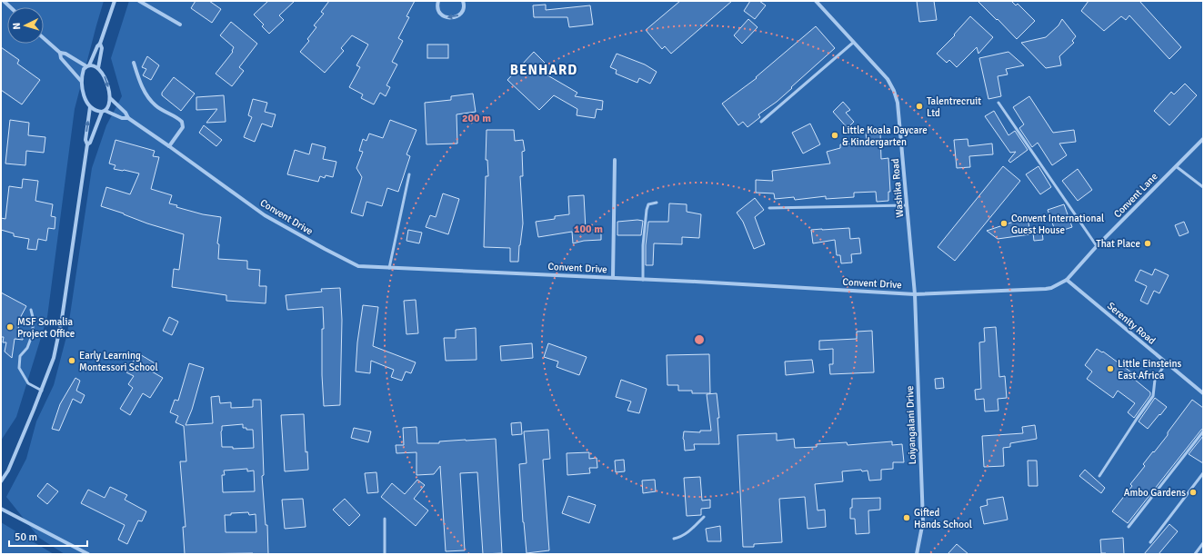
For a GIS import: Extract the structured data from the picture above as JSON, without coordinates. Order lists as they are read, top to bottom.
{
  "streets": {
    "street": [
      "Washika Road",
      "Convent Lane",
      "Convent Drive",
      "Serenity Road",
      "Loiyangalani Drive"
    ]
  },
  "crossings": [
    ["Washika Road", "Convent Drive"],
    ["Washika Road", "Loiyangalani Drive"],
    ["Convent Lane", "Convent Drive"],
    ["Convent Lane", "Serenity Road"],
    ["Convent Drive", "Serenity Road"],
    ["Convent Drive", "Loiyangalani Drive"]
  ],
  "districts": ["BENHARD"],
  "places": [
    "Talentrecruit Ltd",
    "Little Koala Daycare & Kindergarten",
    "Convent International Guest House",
    "That Place",
    "MSF Somalia Project Office",
    "Early Learning Montessori School",
    "Little Einsteins East Africa",
    "Ambo Gardens",
    "Gifted Hands School"
  ],
  "scale_bar": "50 m",
  "north": "left",
  "rings": ["200 m", "100 m"]
}
